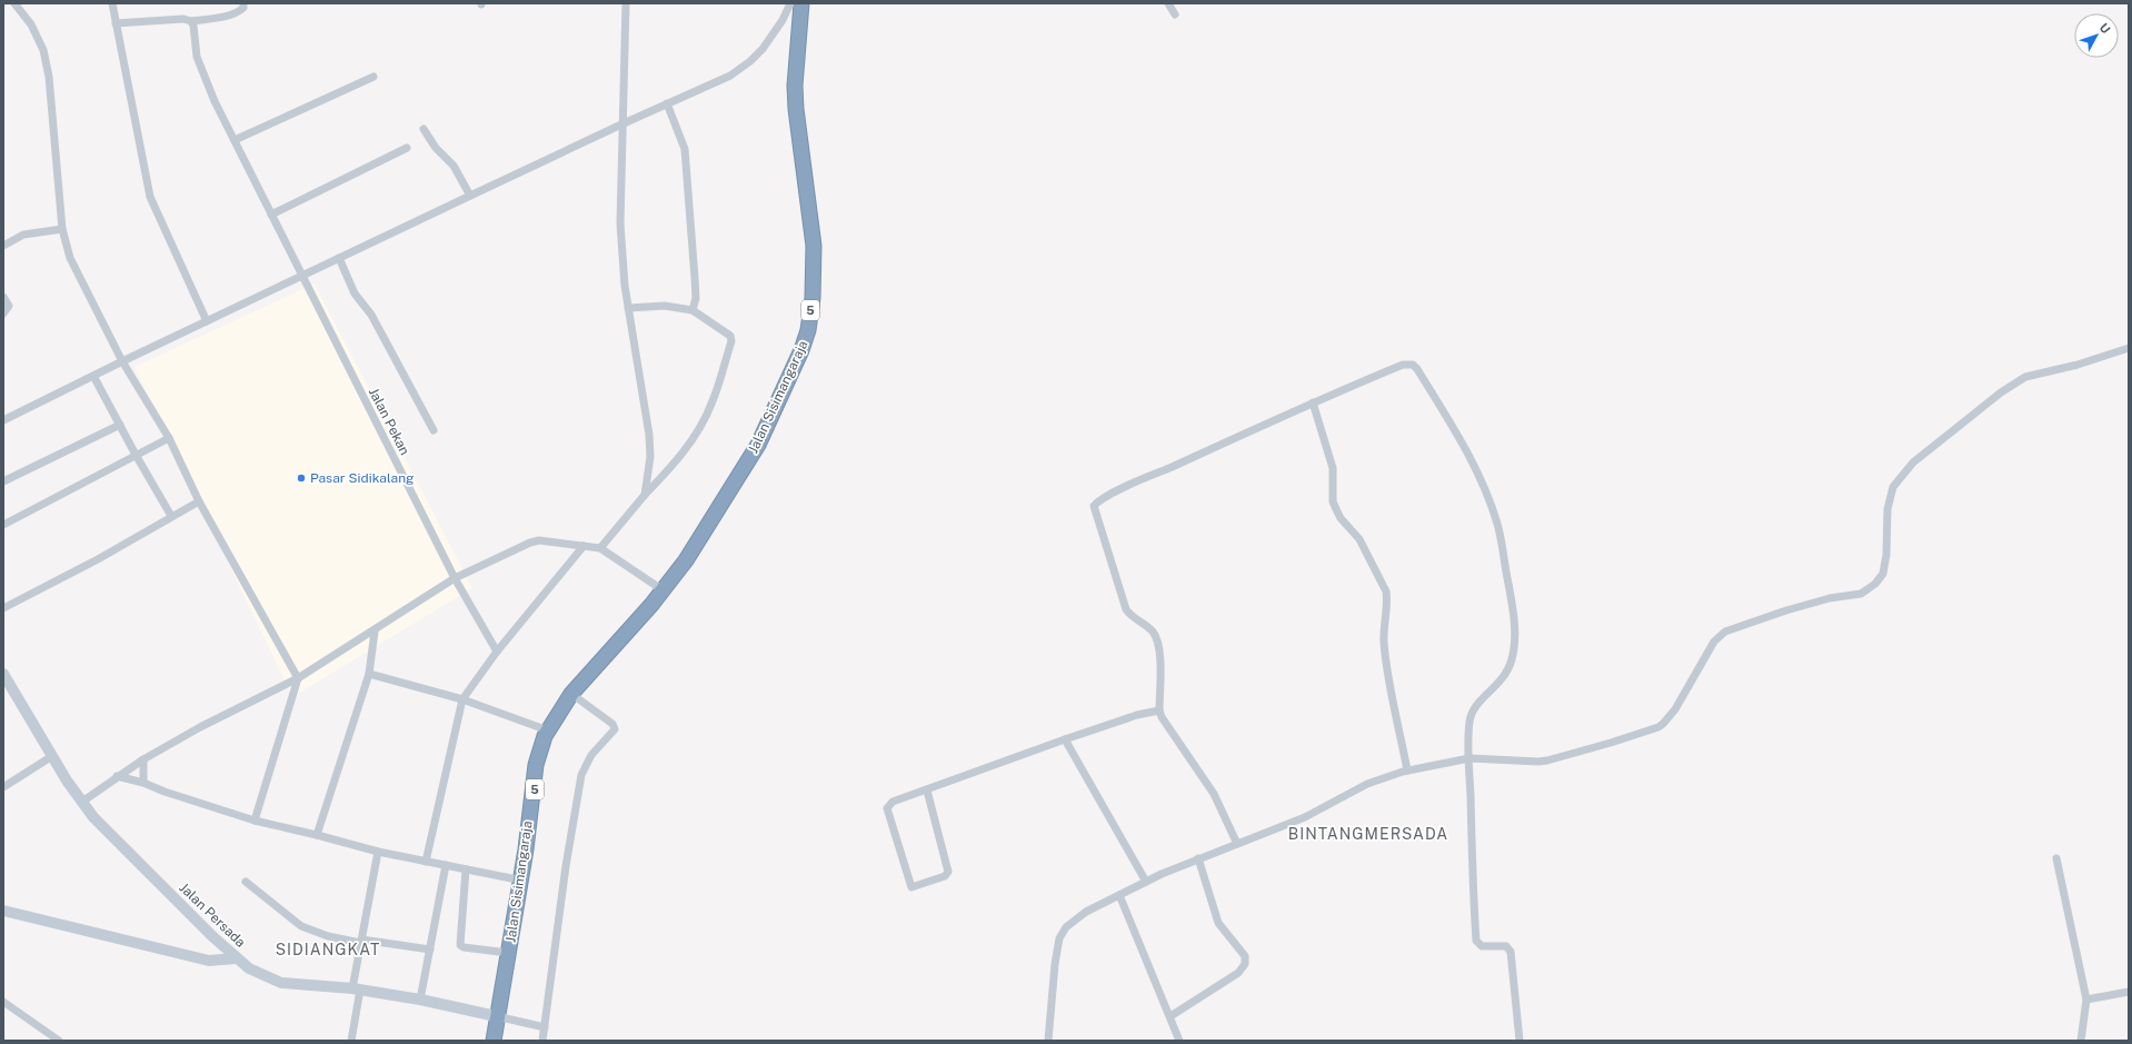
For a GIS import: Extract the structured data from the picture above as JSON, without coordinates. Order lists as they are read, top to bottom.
{
  "streets": {
    "highway": ["5", "Jalan Sisimangaraja"],
    "street": ["Jalan Pekan", "Jalan Persada"]
  },
  "crossings": [
    ["Jalan Sisimangaraja", "Jalan Persada"]
  ],
  "districts": ["BINTANGMERSADA", "SIDIANGKAT"],
  "places": ["Pasar Sidikalang"],
  "north": "top right"
}
